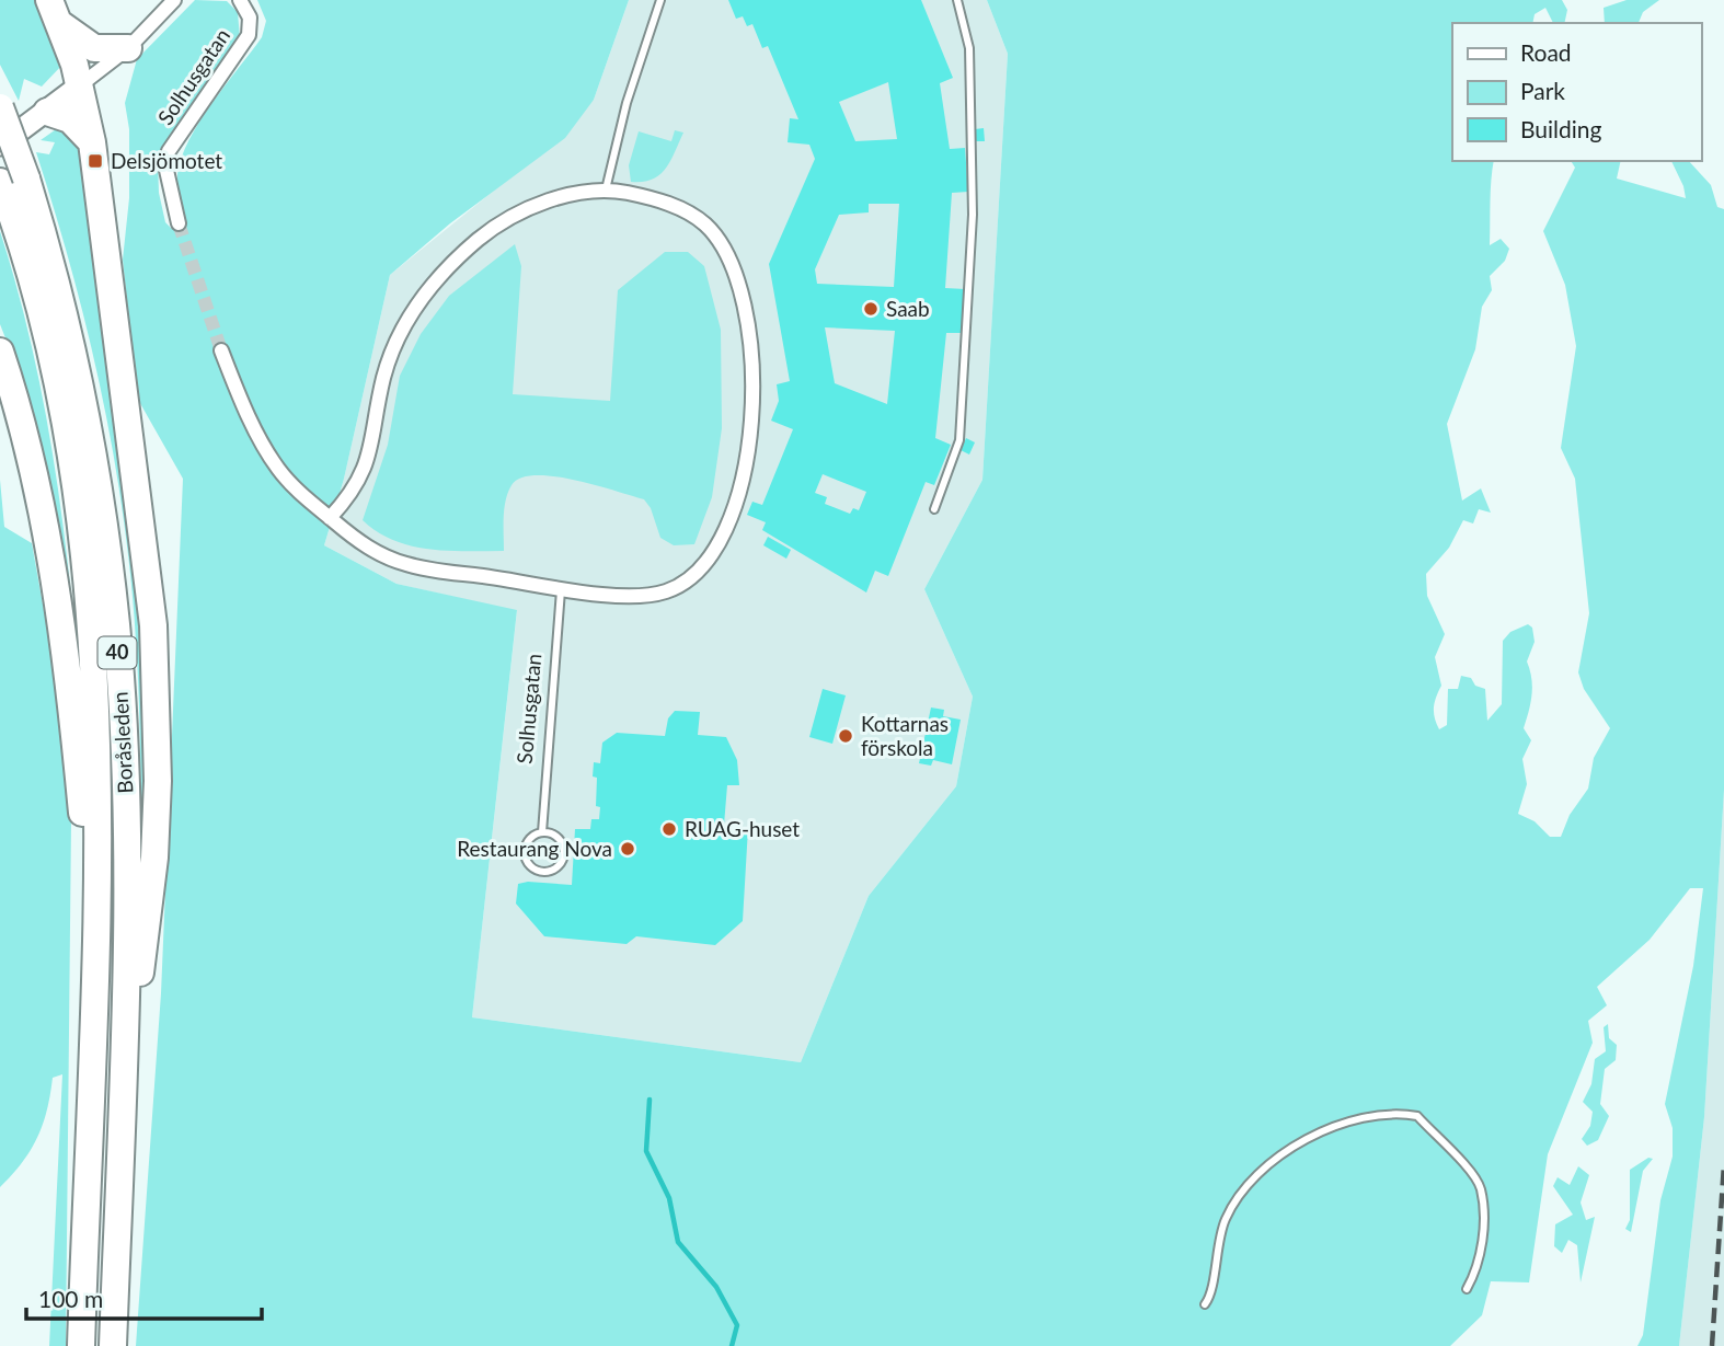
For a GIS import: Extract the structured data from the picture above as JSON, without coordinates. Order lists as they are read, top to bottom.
{
  "streets": {
    "highway": ["40", "Boråsleden"],
    "street": ["Solhusgatan"]
  },
  "places": {
    "transit": ["Delsjömotet"],
    "other": [
      "Saab",
      "Kottarnas förskola",
      "RUAG-huset",
      "Restaurang Nova"
    ]
  },
  "legend": ["Road", "Park", "Building"],
  "scale_bar": "100 m"
}
